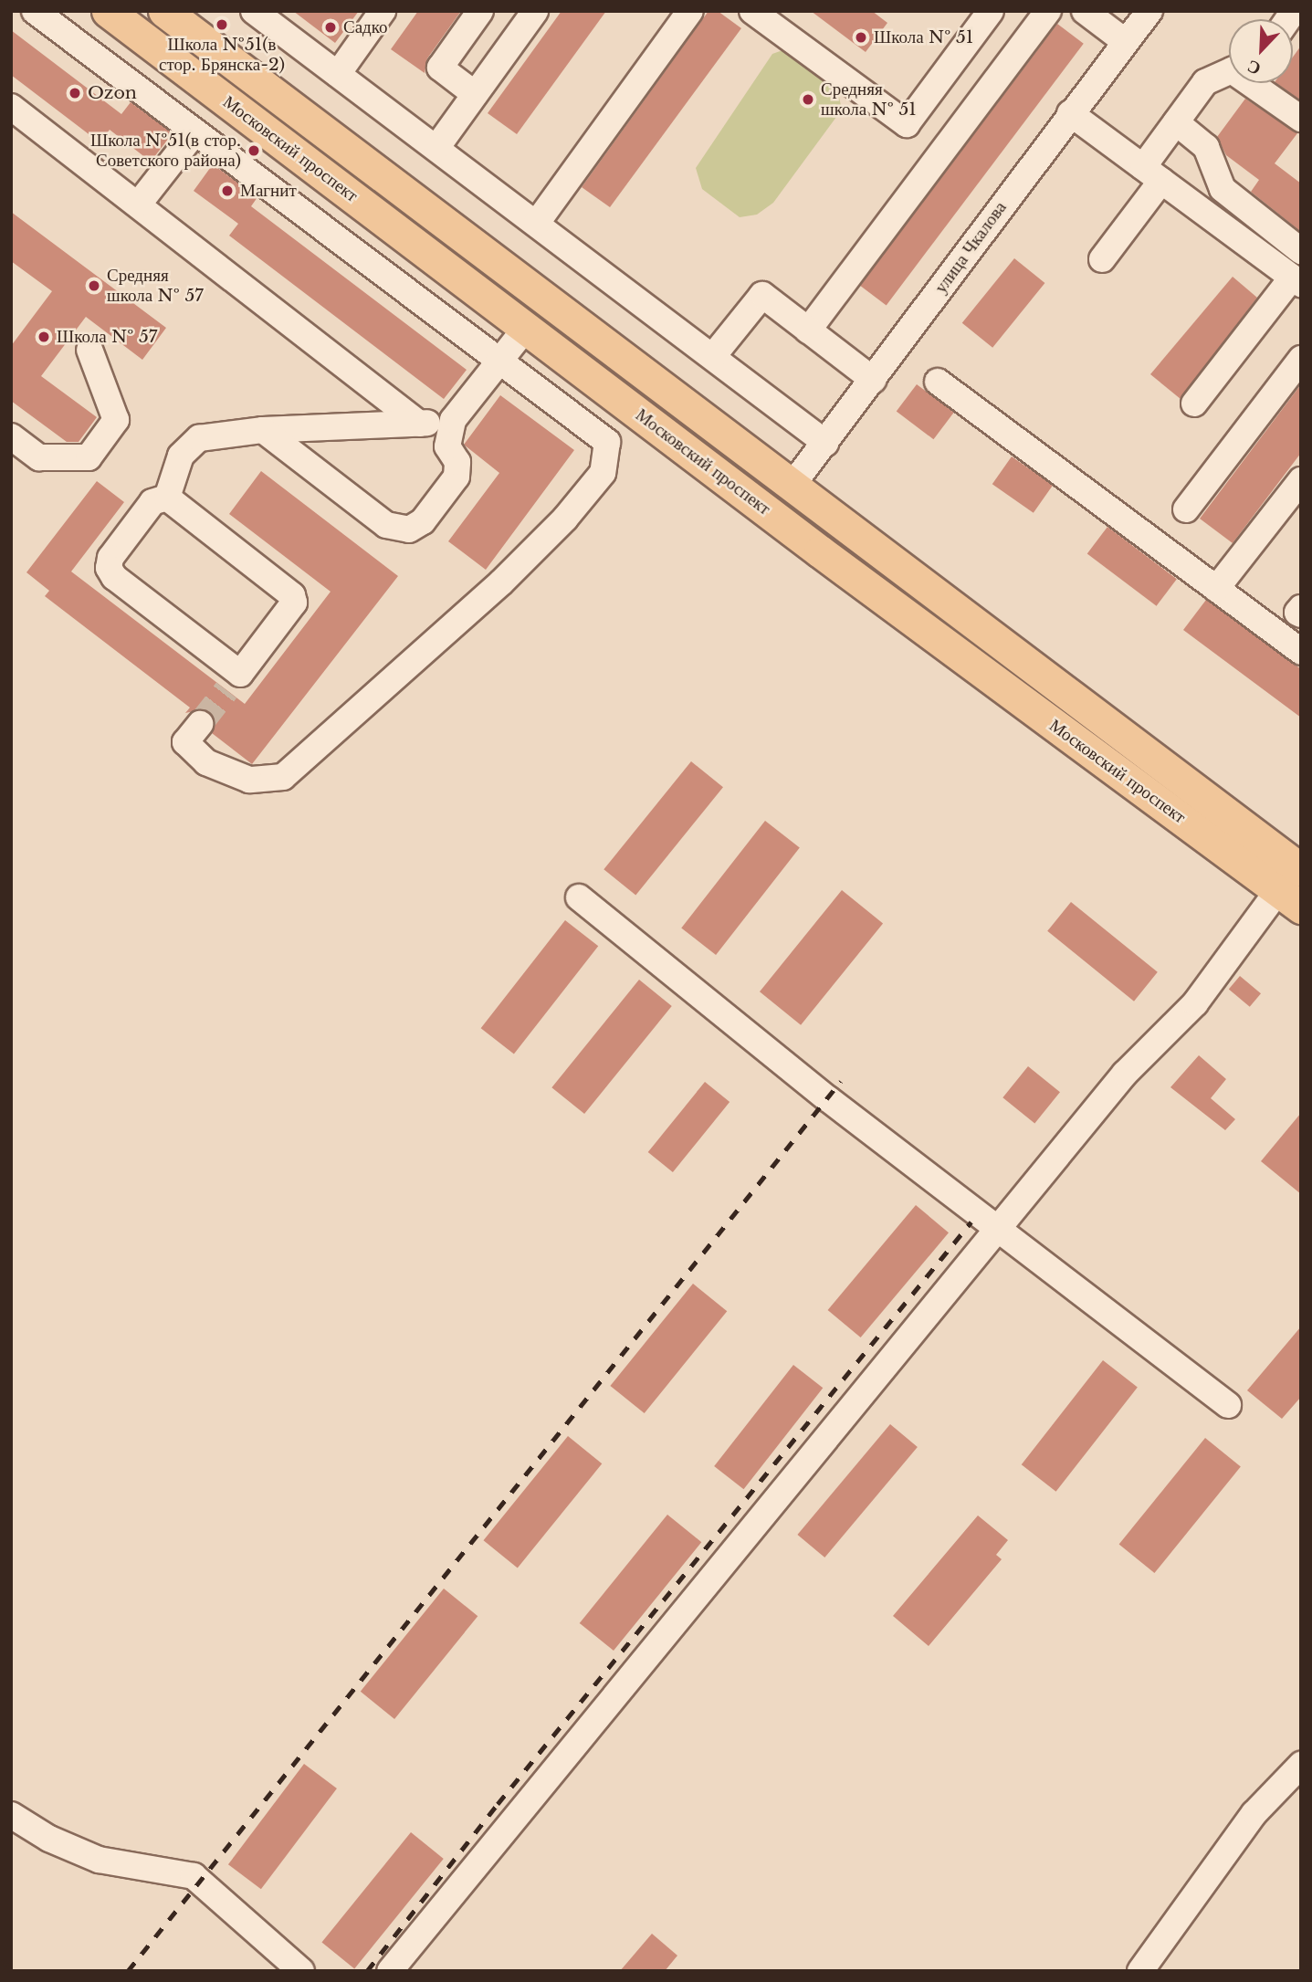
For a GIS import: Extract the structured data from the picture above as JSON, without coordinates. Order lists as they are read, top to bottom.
{
  "streets": {
    "main road": ["Московский проспект"],
    "street": ["улица Чкалова"]
  },
  "crossings": [
    ["Московский проспект", "улица Чкалова"]
  ],
  "places": [
    "Школа №51(в стор. Брянска-2)",
    "Садко",
    "Школа № 51",
    "Ozon",
    "Средняя школа № 51",
    "Школа №51(в стор. Советского района)",
    "Магнит",
    "Средняя школа № 57",
    "Школа № 57"
  ],
  "north": "bottom left"
}
